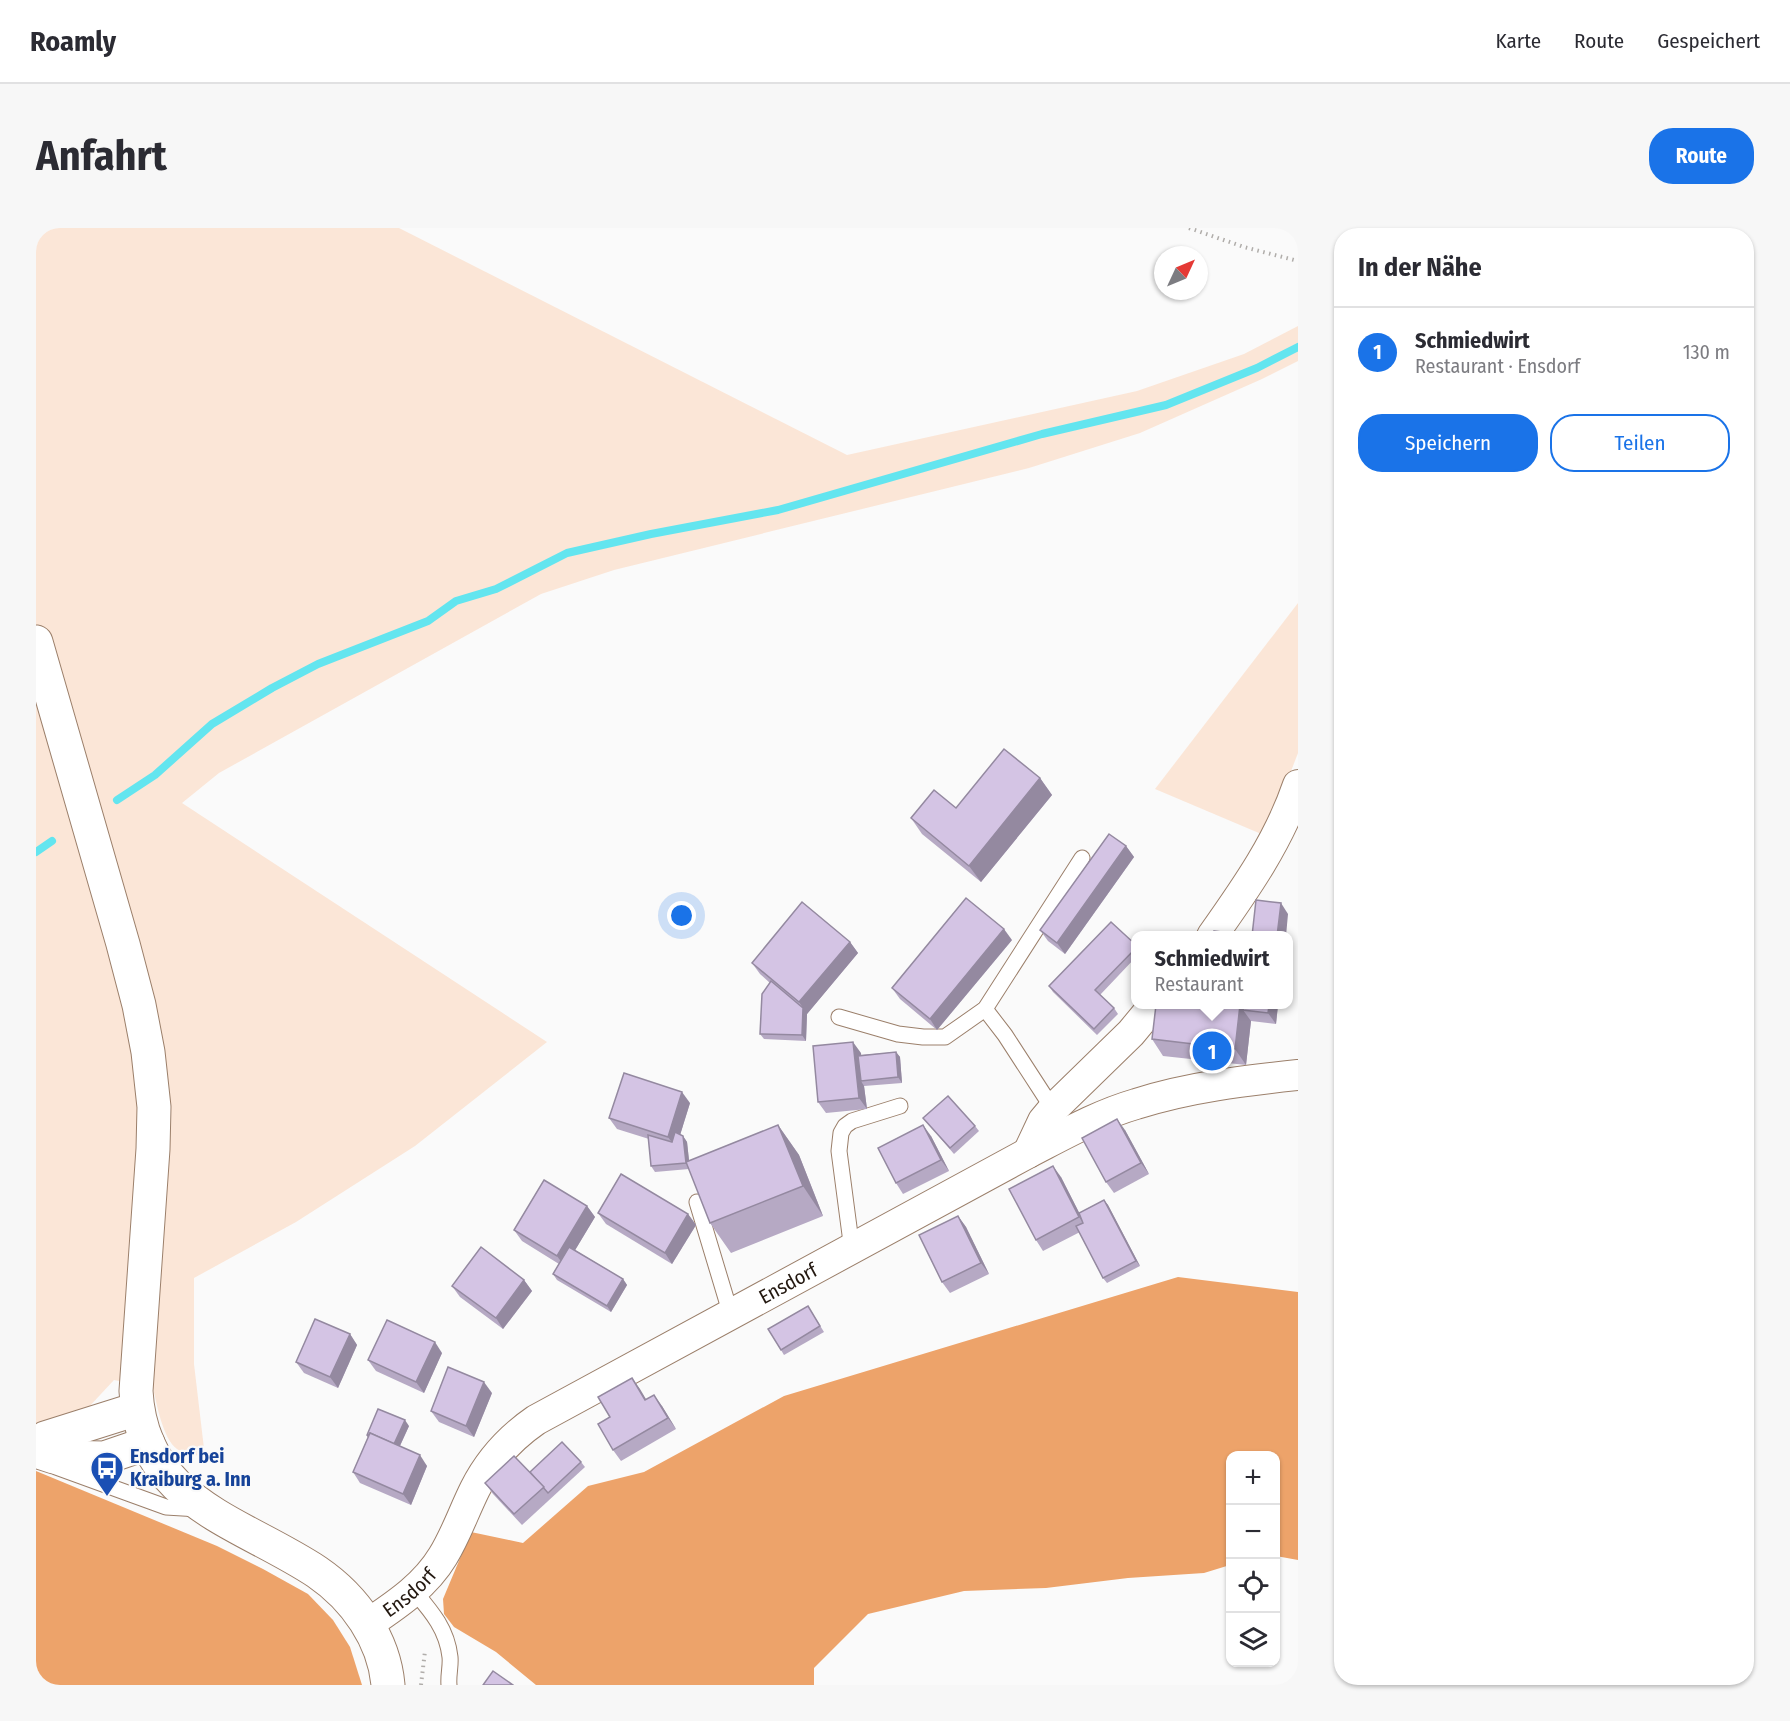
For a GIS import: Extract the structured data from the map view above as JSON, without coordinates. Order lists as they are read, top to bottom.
{
  "streets": {
    "street": ["Ensdorf"]
  },
  "places": {
    "bus stop": ["Ensdorf bei Kraiburg a. Inn"]
  },
  "north": "top right",
  "page": {
    "header": "Roamly",
    "nav": ["Karte", "Route", "Gespeichert"],
    "buttons": [
      "Route",
      ["Speichern", "Teilen"]
    ],
    "title": "Anfahrt",
    "heading": "In der Nähe",
    "list": [
      {
        "mark": "1",
        "name": "Schmiedwirt",
        "note": "Restaurant · Ensdorf",
        "value": "130 m"
      }
    ],
    "popup": ["Schmiedwirt", "Restaurant"],
    "pins": "1",
    "map_buttons": ["+", "−"]
  }
}
